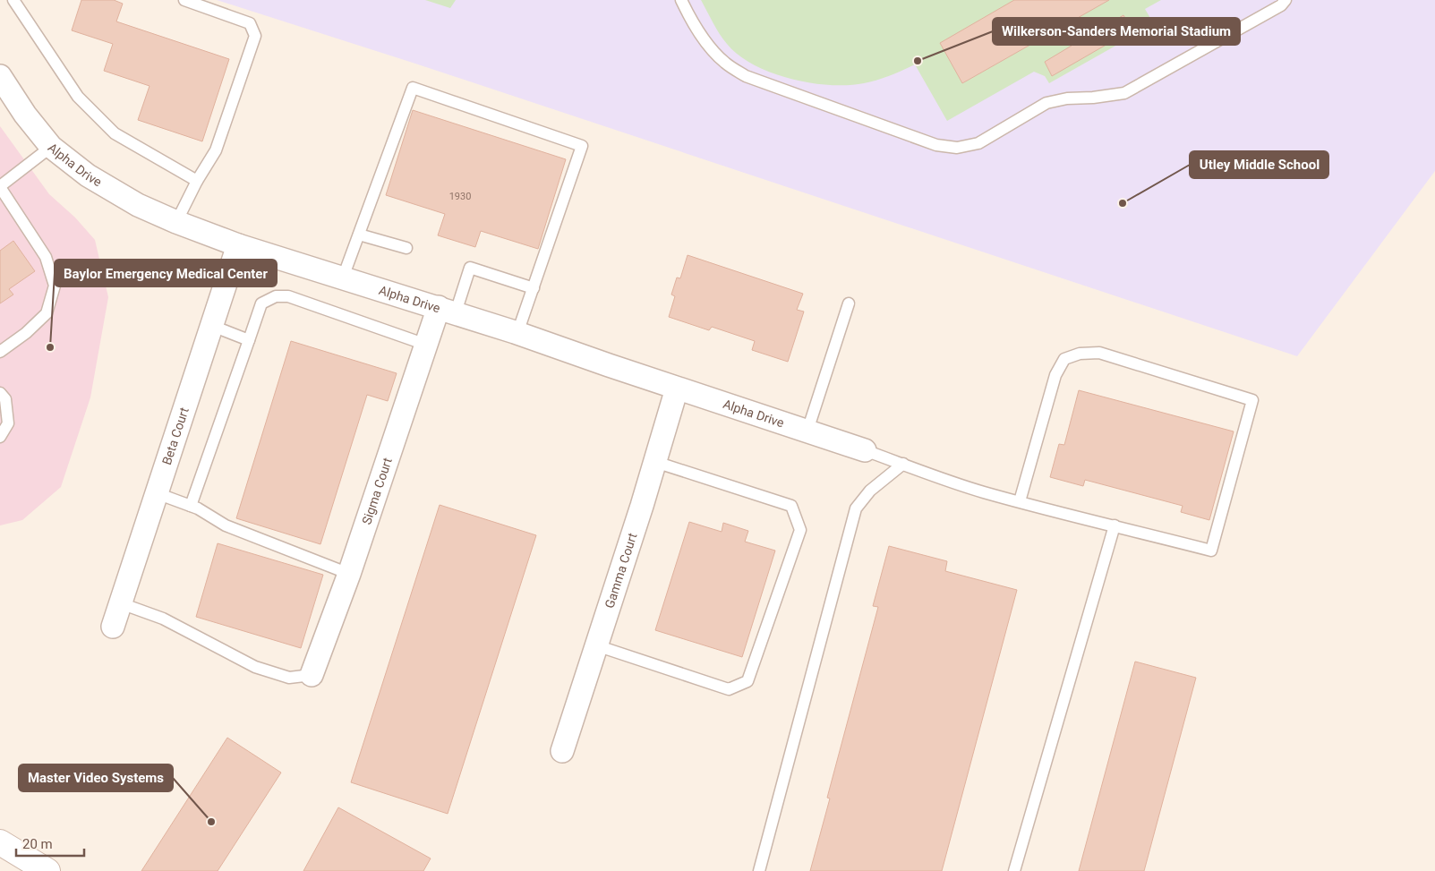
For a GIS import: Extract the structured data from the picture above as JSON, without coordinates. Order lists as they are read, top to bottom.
{
  "streets": {
    "street": [
      "Alpha Drive",
      "Beta Court",
      "Sigma Court",
      "Gamma Court"
    ]
  },
  "crossings": [
    ["Alpha Drive", "Beta Court"],
    ["Alpha Drive", "Sigma Court"],
    ["Alpha Drive", "Gamma Court"]
  ],
  "places": [
    "Wilkerson-Sanders Memorial Stadium",
    "Utley Middle School",
    "Baylor Emergency Medical Center",
    "Master Video Systems"
  ],
  "house_numbers": ["1930"],
  "scale_bar": "20 m"
}
